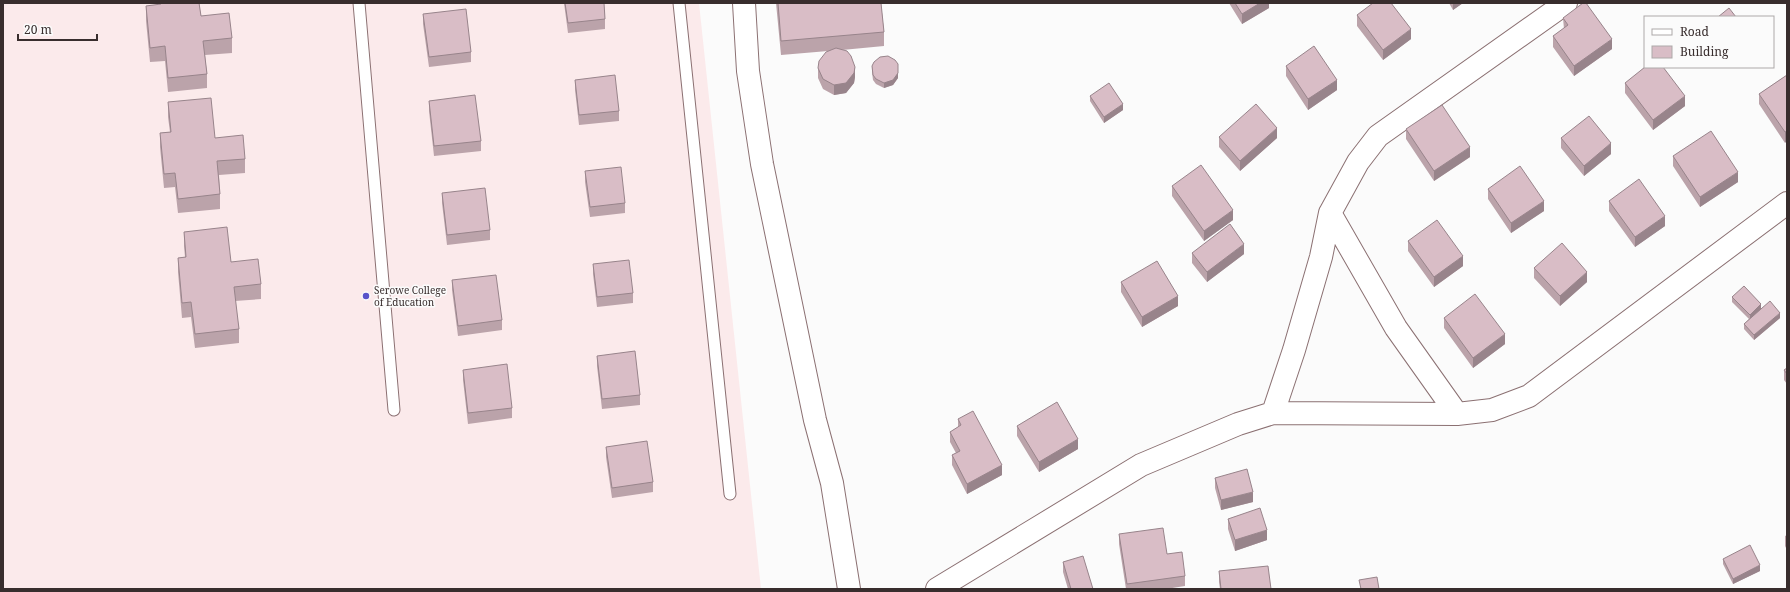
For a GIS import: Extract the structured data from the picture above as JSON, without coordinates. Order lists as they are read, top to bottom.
{
  "places": ["Serowe College of Education"],
  "legend": ["Road", "Building"],
  "scale_bar": "20 m"
}
